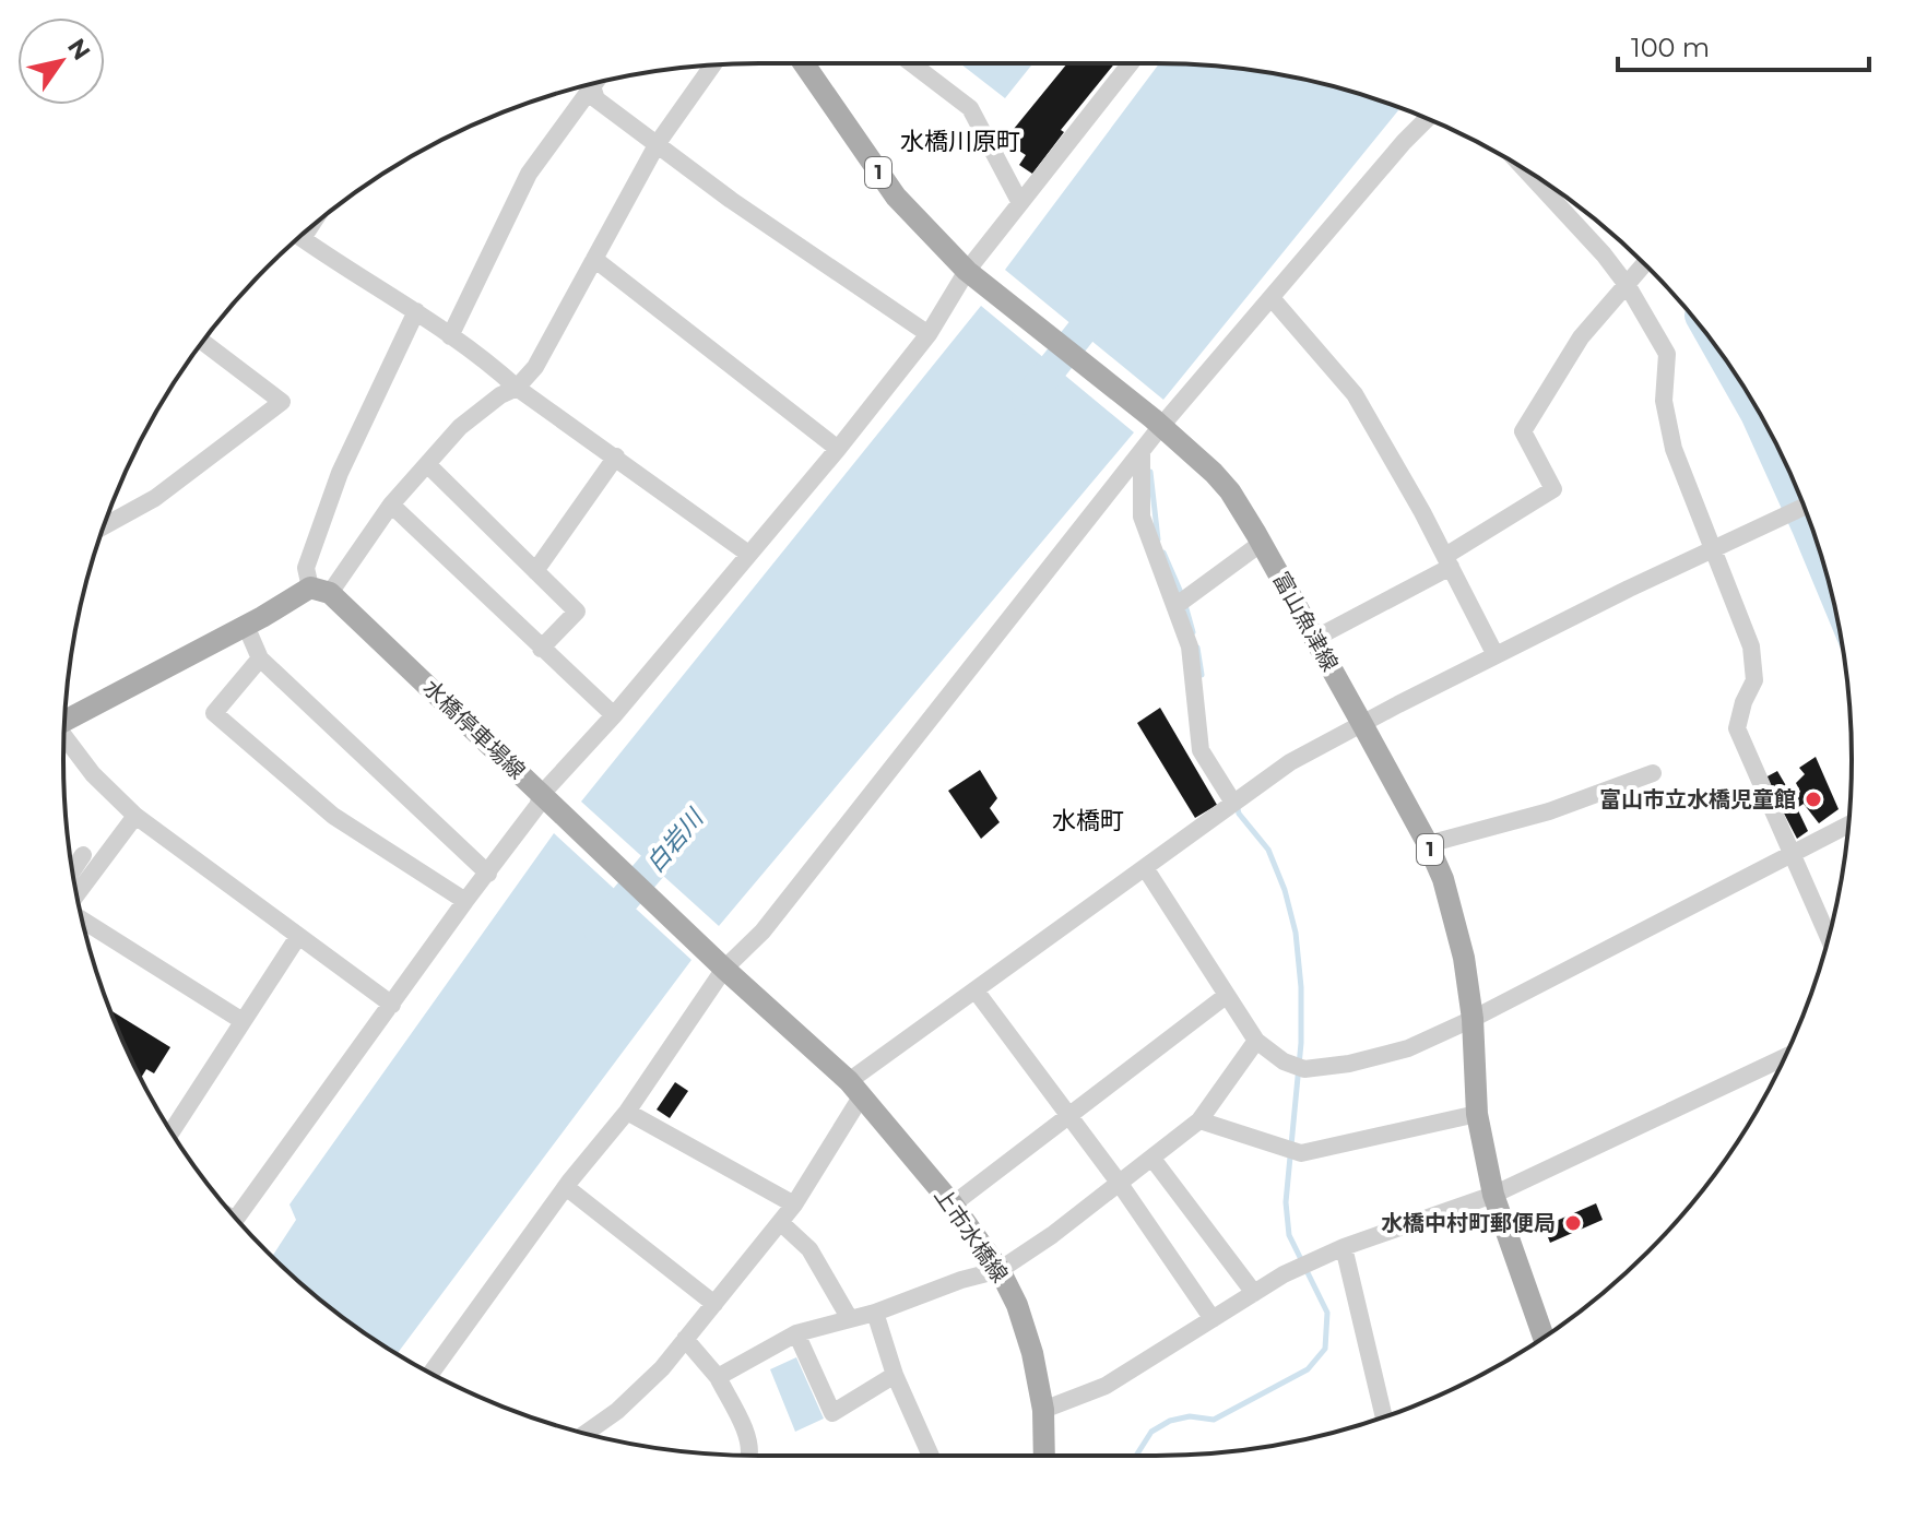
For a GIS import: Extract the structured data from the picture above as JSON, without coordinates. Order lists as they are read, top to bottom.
{
  "streets": {
    "main road": [
      "1",
      "富山魚津線",
      "水橋停車場線",
      "上市水橋線"
    ]
  },
  "crossings": [
    ["水橋停車場線", "上市水橋線"]
  ],
  "districts": ["水橋川原町", "水橋町"],
  "water": ["白岩川"],
  "places": ["富山市立水橋児童館", "水橋中村町郵便局"],
  "scale_bar": "100 m",
  "north": "top right"
}
